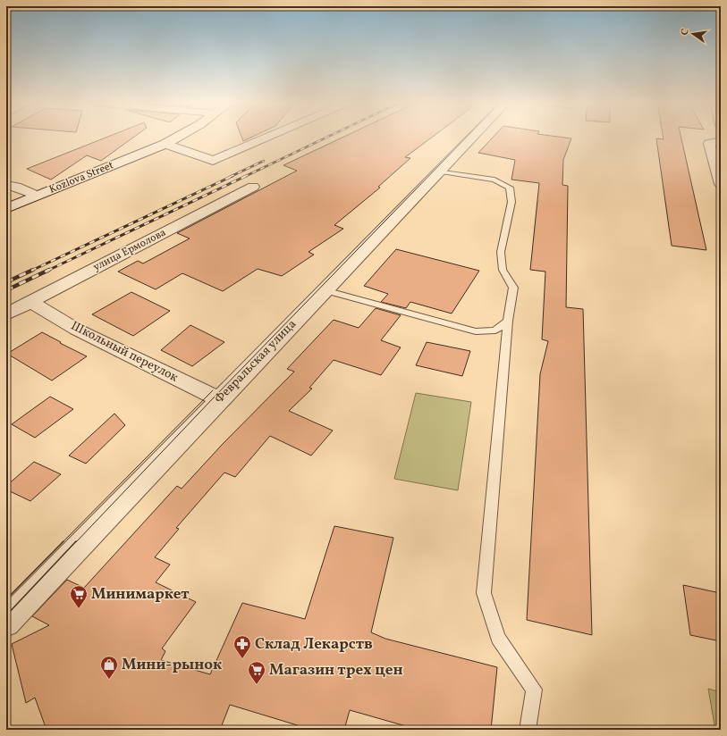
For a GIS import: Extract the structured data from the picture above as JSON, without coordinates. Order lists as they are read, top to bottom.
{
  "streets": {
    "street": [
      "Kozlova Street",
      "улица Ермолова",
      "Школьный переулок",
      "Февральская улица"
    ]
  },
  "crossings": [
    ["улица Ермолова", "Школьный переулок"],
    ["Школьный переулок", "Февральская улица"]
  ],
  "places": {
    "supermarket": ["Минимаркет", "Магазин трех цен"],
    "pharmacy": ["Склад Лекарств"],
    "shop": ["Мини-рынок"]
  },
  "north": "left"
}
